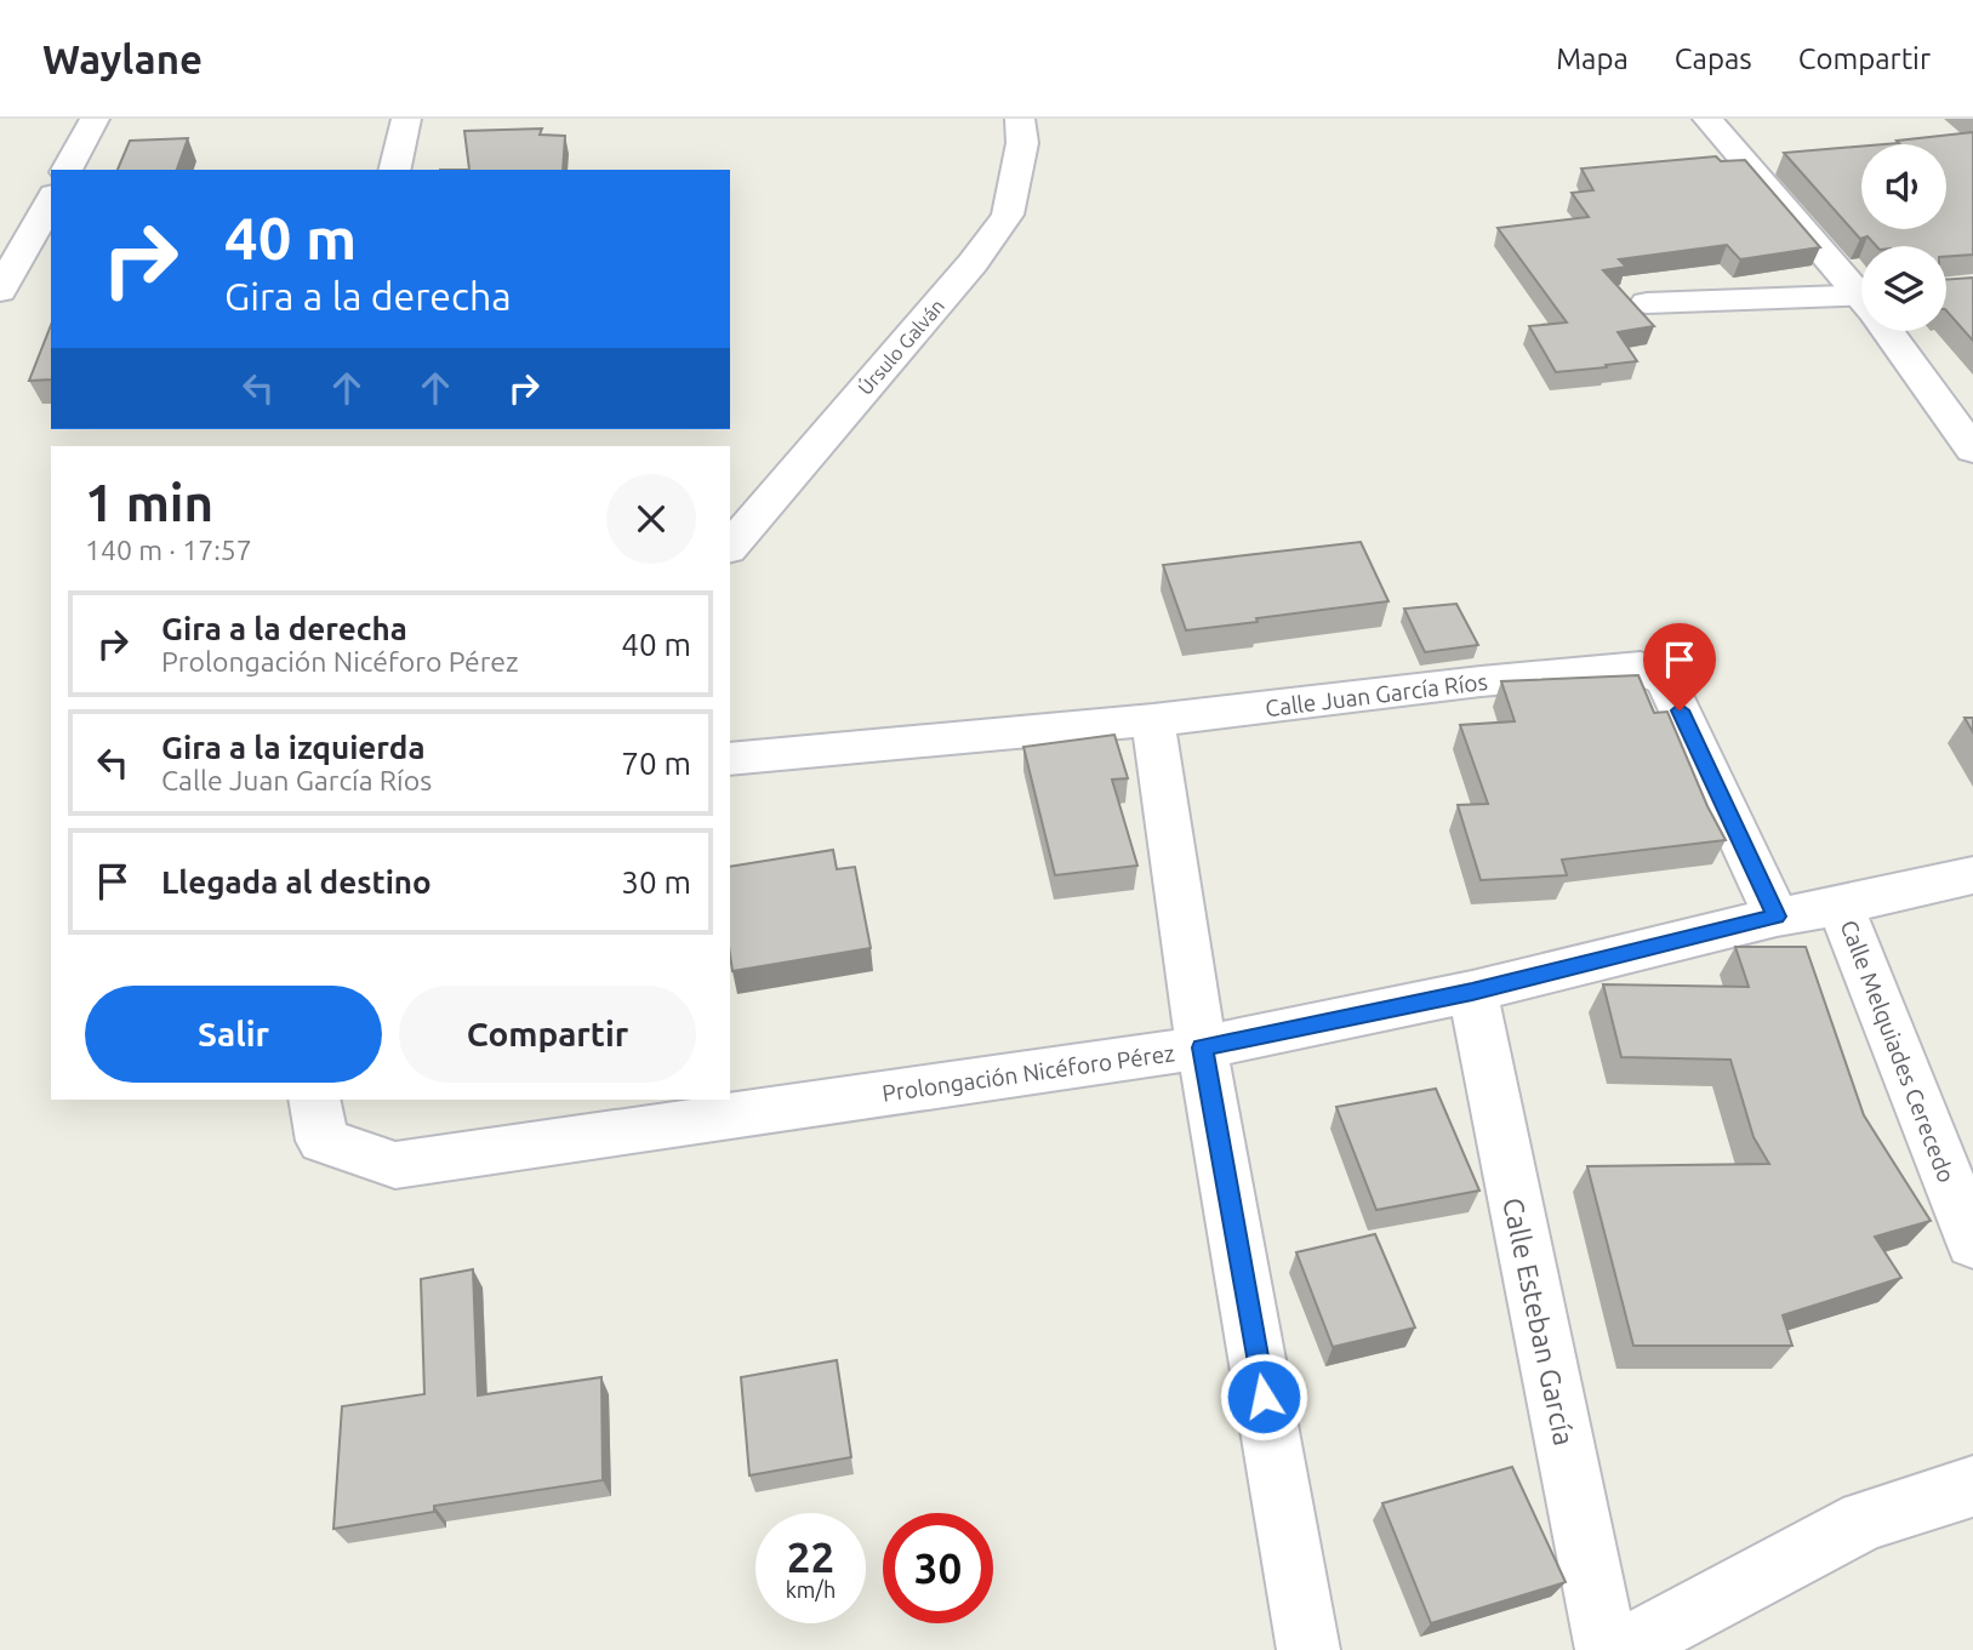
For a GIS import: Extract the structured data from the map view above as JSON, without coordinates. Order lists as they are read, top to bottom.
{
  "streets": {
    "street": [
      "Úrsulo Galván",
      "Calle Juan García Ríos",
      "Calle Melquiades Cerecedo",
      "Prolongación Nicéforo Pérez",
      "Calle Esteban García"
    ]
  },
  "crossings": [
    ["Calle Juan García Ríos", "Prolongación Nicéforo Pérez"],
    ["Calle Melquiades Cerecedo", "Prolongación Nicéforo Pérez"],
    ["Prolongación Nicéforo Pérez", "Calle Esteban García"]
  ],
  "page": {
    "header": "Waylane",
    "nav": ["Mapa", "Capas", "Compartir"],
    "turn": ["40 m", "Gira a la derecha"],
    "heading": ["1 min", "140 m · 17:57"],
    "list": [
      {
        "name": "Gira a la derecha",
        "note": "Prolongación Nicéforo Pérez",
        "value": "40 m"
      },
      {
        "name": "Gira a la izquierda",
        "note": "Calle Juan García Ríos",
        "value": "70 m"
      },
      {
        "name": "Llegada al destino",
        "value": "30 m"
      }
    ],
    "buttons": ["Salir", "Compartir"],
    "speed": "22 km/h",
    "limit": "30"
  }
}
